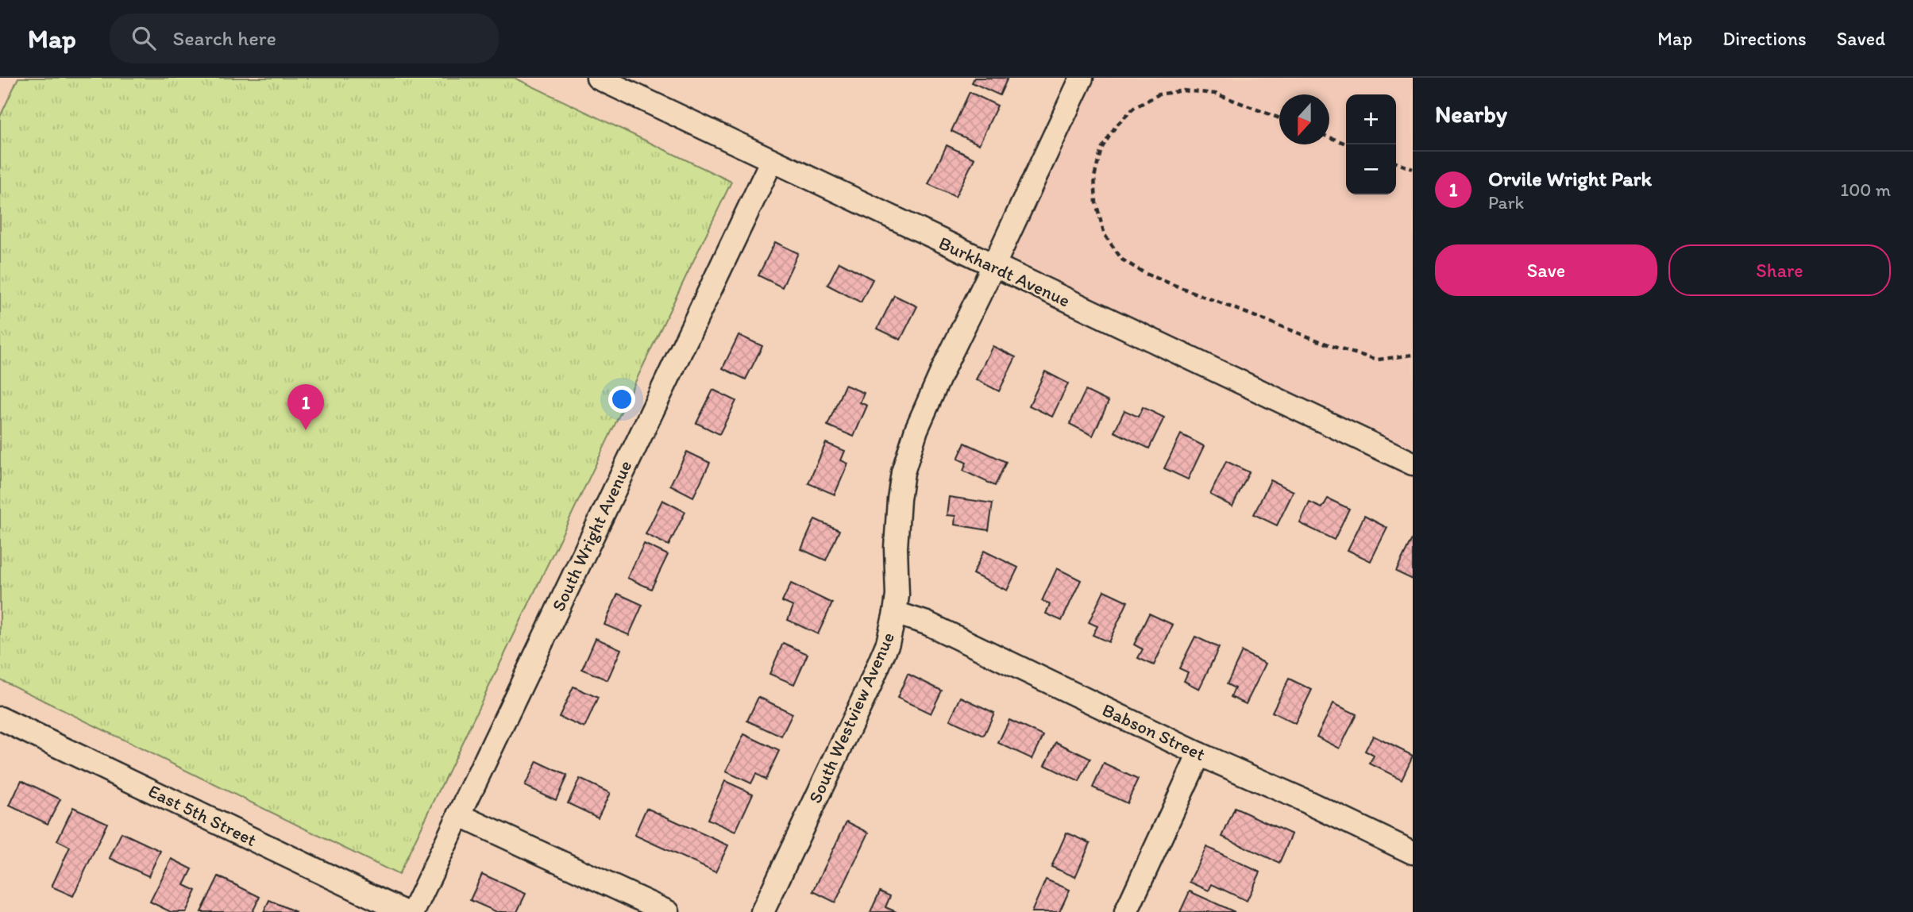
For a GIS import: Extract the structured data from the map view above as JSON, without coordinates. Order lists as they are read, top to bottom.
{
  "streets": {
    "street": [
      "Burkhardt Avenue",
      "South Wright Avenue",
      "South Westview Avenue",
      "Babson Street",
      "East 5th Street"
    ]
  },
  "crossings": [
    ["Burkhardt Avenue", "South Wright Avenue"],
    ["Burkhardt Avenue", "South Westview Avenue"],
    ["South Westview Avenue", "Babson Street"]
  ],
  "north": "bottom",
  "page": {
    "header": "Map",
    "search": "Search here",
    "nav": ["Map", "Directions", "Saved"],
    "heading": "Nearby",
    "map_buttons": ["+", "−"],
    "list": [
      {
        "mark": "1",
        "name": "Orvile Wright Park",
        "note": "Park",
        "value": "100 m"
      }
    ],
    "buttons": ["Save", "Share"],
    "pins": "1"
  }
}
